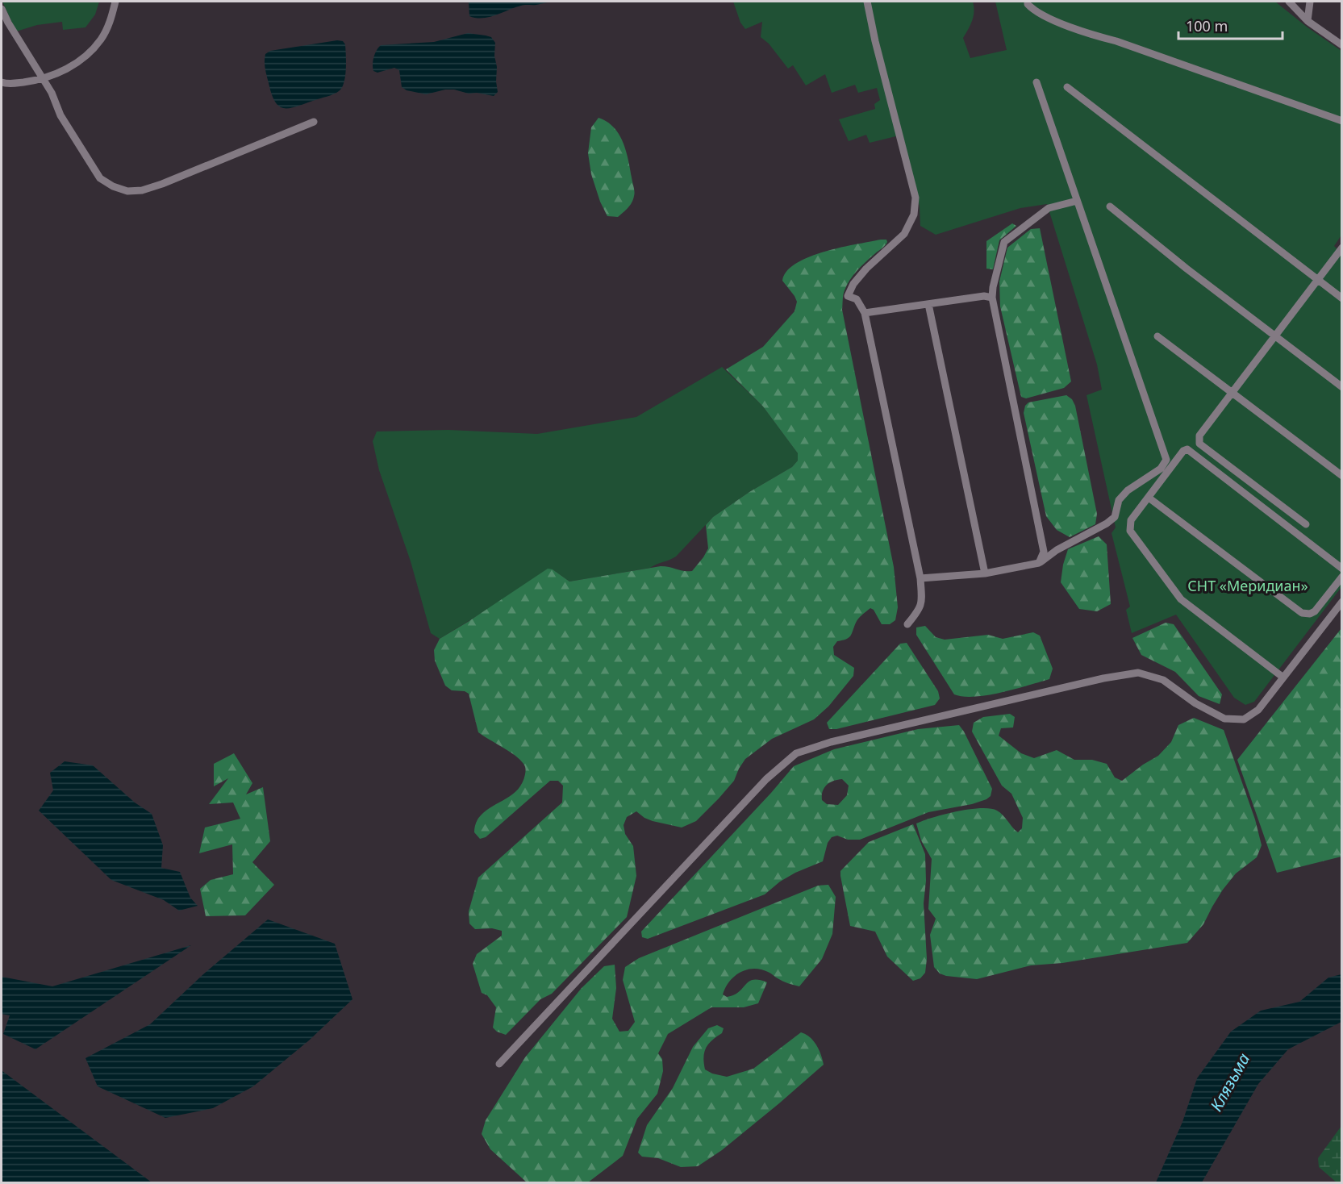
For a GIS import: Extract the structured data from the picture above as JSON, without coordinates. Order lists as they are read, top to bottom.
{
  "water": ["Клязьма"],
  "parks": ["СНТ «Меридиан»"],
  "scale_bar": "100 m"
}
